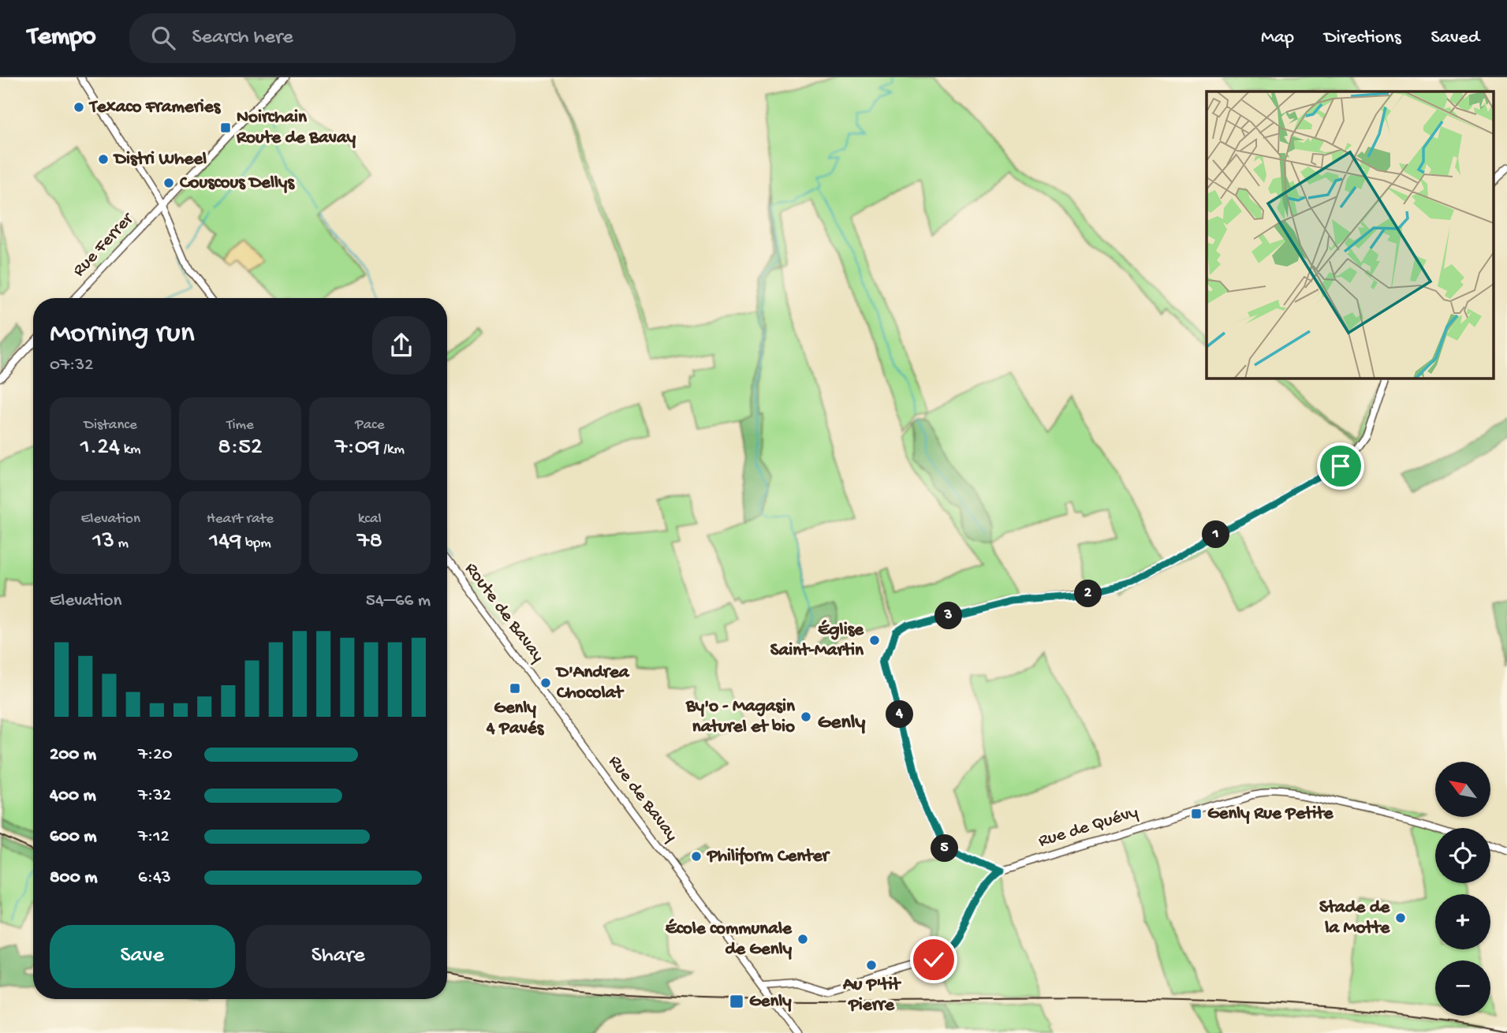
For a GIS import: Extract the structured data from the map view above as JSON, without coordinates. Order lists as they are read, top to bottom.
{
  "streets": {
    "main road": [
      "Rue Ferrer",
      "Route de Bavay",
      "Rue de Bavay",
      "Rue de Quévy"
    ]
  },
  "crossings": [
    ["Route de Bavay", "Rue de Bavay"]
  ],
  "districts": ["Genly"],
  "places": {
    "other": [
      "Texaco Frameries",
      "Distri Wheel",
      "Couscous Dellys",
      "Église Saint-Martin",
      "D'Andrea Chocolat",
      "By'o - Magasin naturel et bio",
      "Philiform Center",
      "Stade de la Motte",
      "École communale de Genly",
      "Au P'tit Pierre"
    ],
    "transit": [
      "Noirchain Route de Bavay",
      "Genly 4 Pavés",
      "Genly Rue Petite",
      "Genly"
    ]
  },
  "north": "top left",
  "page": {
    "header": "Tempo",
    "search": "Search here",
    "nav": ["Map", "Directions", "Saved"],
    "heading": ["Morning run", "07:32"],
    "stats": [
      ["Distance", "1.24 km"],
      ["Time", "8:52"],
      ["Pace", "7:09 /km"],
      ["Elevation", "13 m"],
      ["Heart rate", "149 bpm"],
      ["kcal", "78"]
    ],
    "pins": [
      "1",
      "2",
      "3",
      "4",
      "5"
    ],
    "chart": ["Elevation", "54–66 m"],
    "list": [
      {
        "name": "200 m",
        "note": "7:20"
      },
      {
        "name": "400 m",
        "note": "7:32"
      },
      {
        "name": "600 m",
        "note": "7:12"
      },
      {
        "name": "800 m",
        "note": "6:43"
      }
    ],
    "map_buttons": ["+", "−"],
    "buttons": ["Save", "Share"]
  }
}
